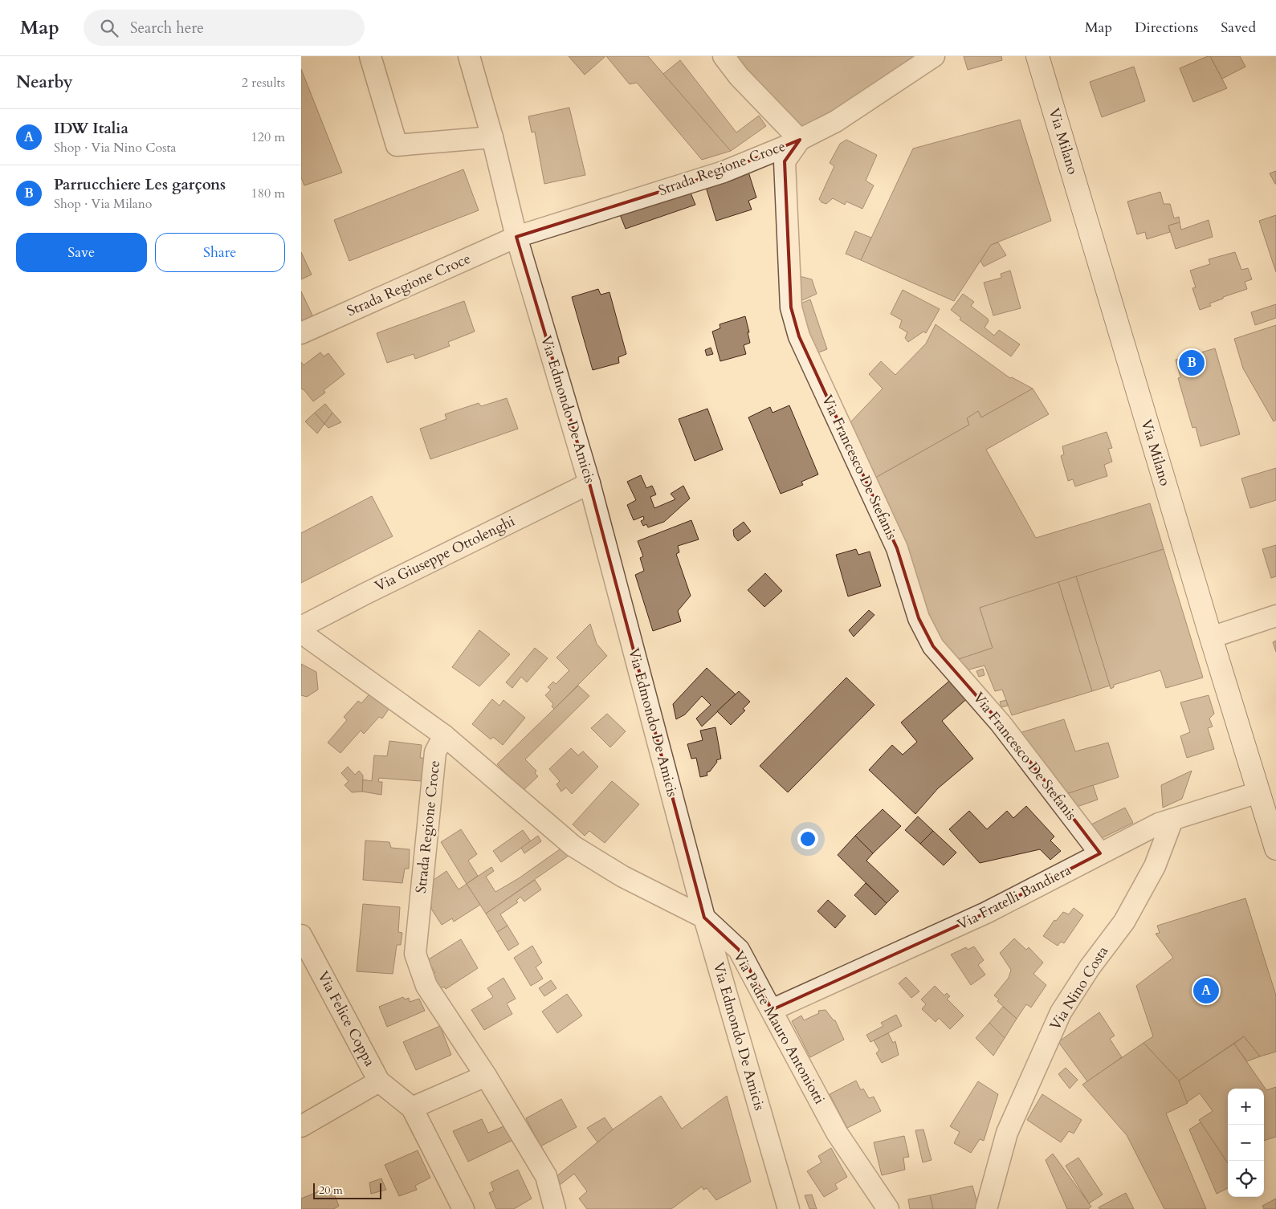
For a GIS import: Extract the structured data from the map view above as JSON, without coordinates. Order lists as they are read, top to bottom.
{
  "streets": {
    "main road": ["Via Milano"],
    "street": [
      "Strada Regione Croce",
      "Via Edmondo De Amicis",
      "Via Francesco De Stefanis",
      "Via Giuseppe Ottolenghi",
      "Via Fratelli Bandiera",
      "Via Nino Costa",
      "Via Felice Coppa",
      "Via Padre Mauro Antoniotti"
    ]
  },
  "crossings": [
    ["Via Milano", "Via Fratelli Bandiera"],
    ["Strada Regione Croce", "Via Edmondo De Amicis"],
    ["Strada Regione Croce", "Via Francesco De Stefanis"],
    ["Strada Regione Croce", "Via Padre Mauro Antoniotti"],
    ["Via Edmondo De Amicis", "Via Giuseppe Ottolenghi"],
    ["Via Edmondo De Amicis", "Via Padre Mauro Antoniotti"],
    ["Via Francesco De Stefanis", "Via Fratelli Bandiera"],
    ["Via Fratelli Bandiera", "Via Nino Costa"],
    ["Via Fratelli Bandiera", "Via Padre Mauro Antoniotti"]
  ],
  "scale_bar": "20 m",
  "page": {
    "header": "Map",
    "search": "Search here",
    "nav": ["Map", "Directions", "Saved"],
    "heading": ["Nearby", "2 results"],
    "list": [
      {
        "mark": "A",
        "name": "IDW Italia",
        "note": "Shop · Via Nino Costa",
        "value": "120 m"
      },
      {
        "mark": "B",
        "name": "Parrucchiere Les garçons",
        "note": "Shop · Via Milano",
        "value": "180 m"
      }
    ],
    "buttons": ["Save", "Share"],
    "pins": ["B", "A"],
    "map_buttons": ["+", "−"],
    "scale": "20 m"
  }
}
